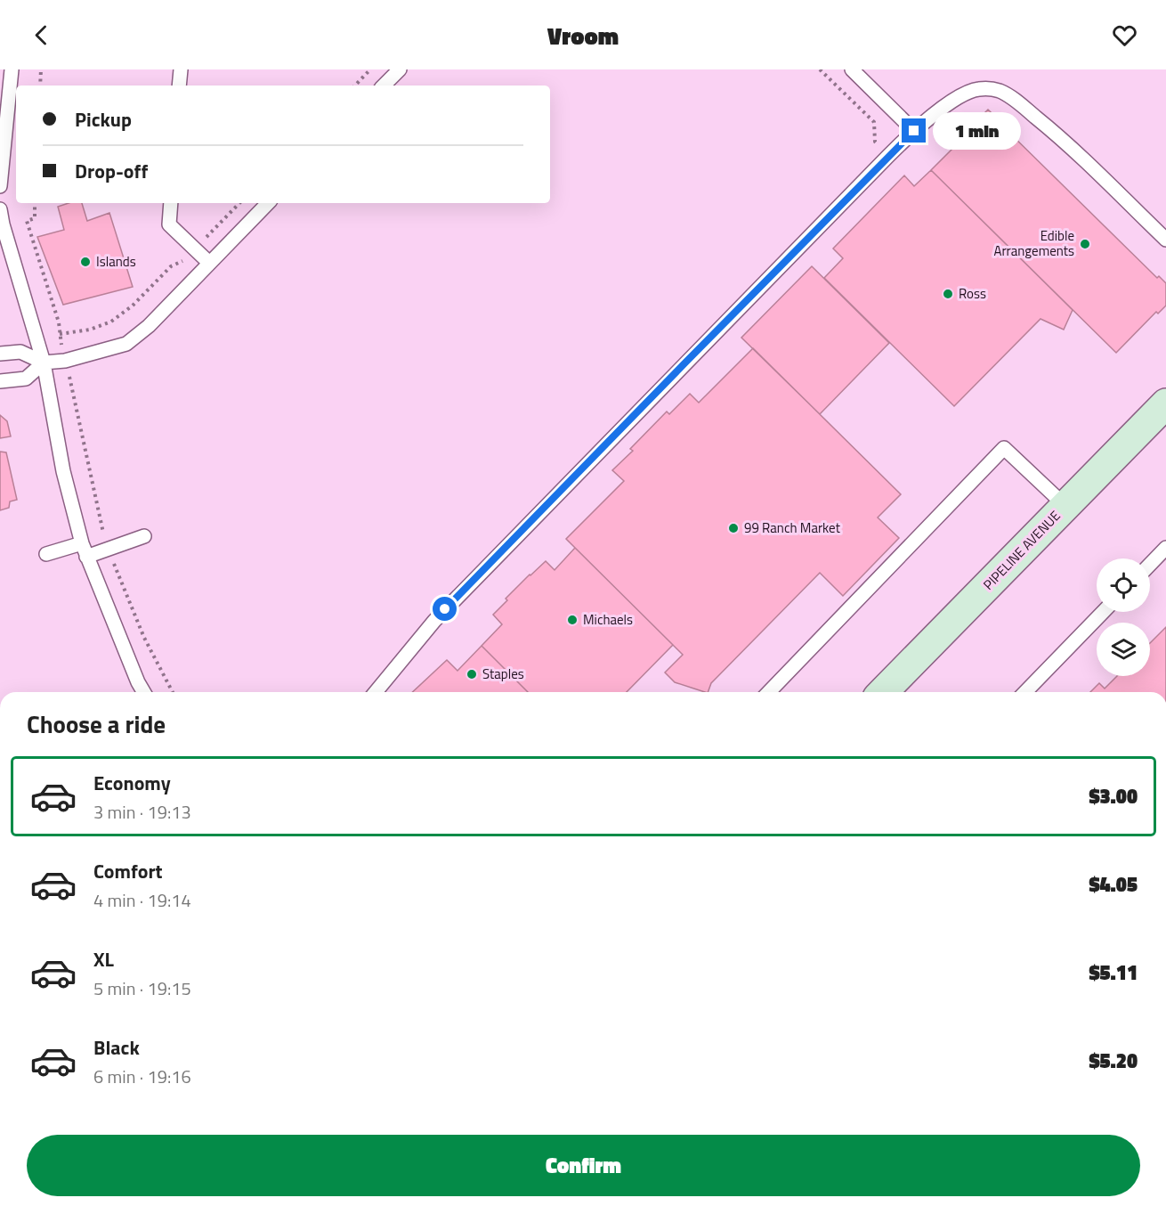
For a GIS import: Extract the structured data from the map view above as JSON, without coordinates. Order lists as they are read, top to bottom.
{
  "streets": {
    "main road": ["PIPELINE AVENUE"]
  },
  "places": [
    "Edible Arrangements",
    "Islands",
    "Ross",
    "99 Ranch Market",
    "Michaels",
    "Staples"
  ],
  "page": {
    "header": "Vroom",
    "banner": ["Pickup", "Drop-off"],
    "bubble": "1 min",
    "heading": "Choose a ride",
    "list": [
      {
        "name": "Economy",
        "note": "3 min · 19:13",
        "value": "$3.00"
      },
      {
        "name": "Comfort",
        "note": "4 min · 19:14",
        "value": "$4.05"
      },
      {
        "name": "XL",
        "note": "5 min · 19:15",
        "value": "$5.11"
      },
      {
        "name": "Black",
        "note": "6 min · 19:16",
        "value": "$5.20"
      }
    ],
    "buttons": "Confirm"
  }
}
